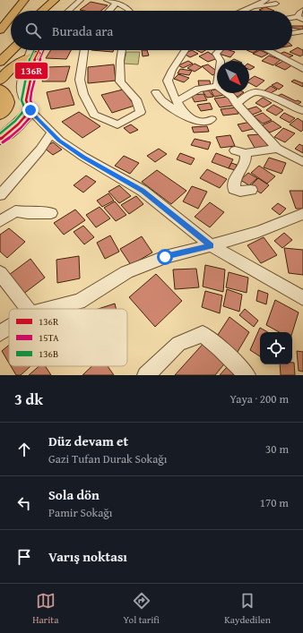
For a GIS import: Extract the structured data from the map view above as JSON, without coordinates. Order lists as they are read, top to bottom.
{
  "lines": ["transit line 136R", "transit line 15TA", "transit line 136B"],
  "legend": ["136R", "15TA", "136B"],
  "north": "bottom right",
  "page": {
    "search": "Burada ara",
    "heading": ["3 dk", "Yaya · 200 m"],
    "list": [
      ["Düz devam et", "Gazi Tufan Durak Sokağı", "30 m"],
      ["Sola dön", "Pamir Sokağı", "170 m"],
      "Varış noktası"
    ],
    "nav": ["Harita", "Yol tarifi", "Kaydedilen"]
  }
}
